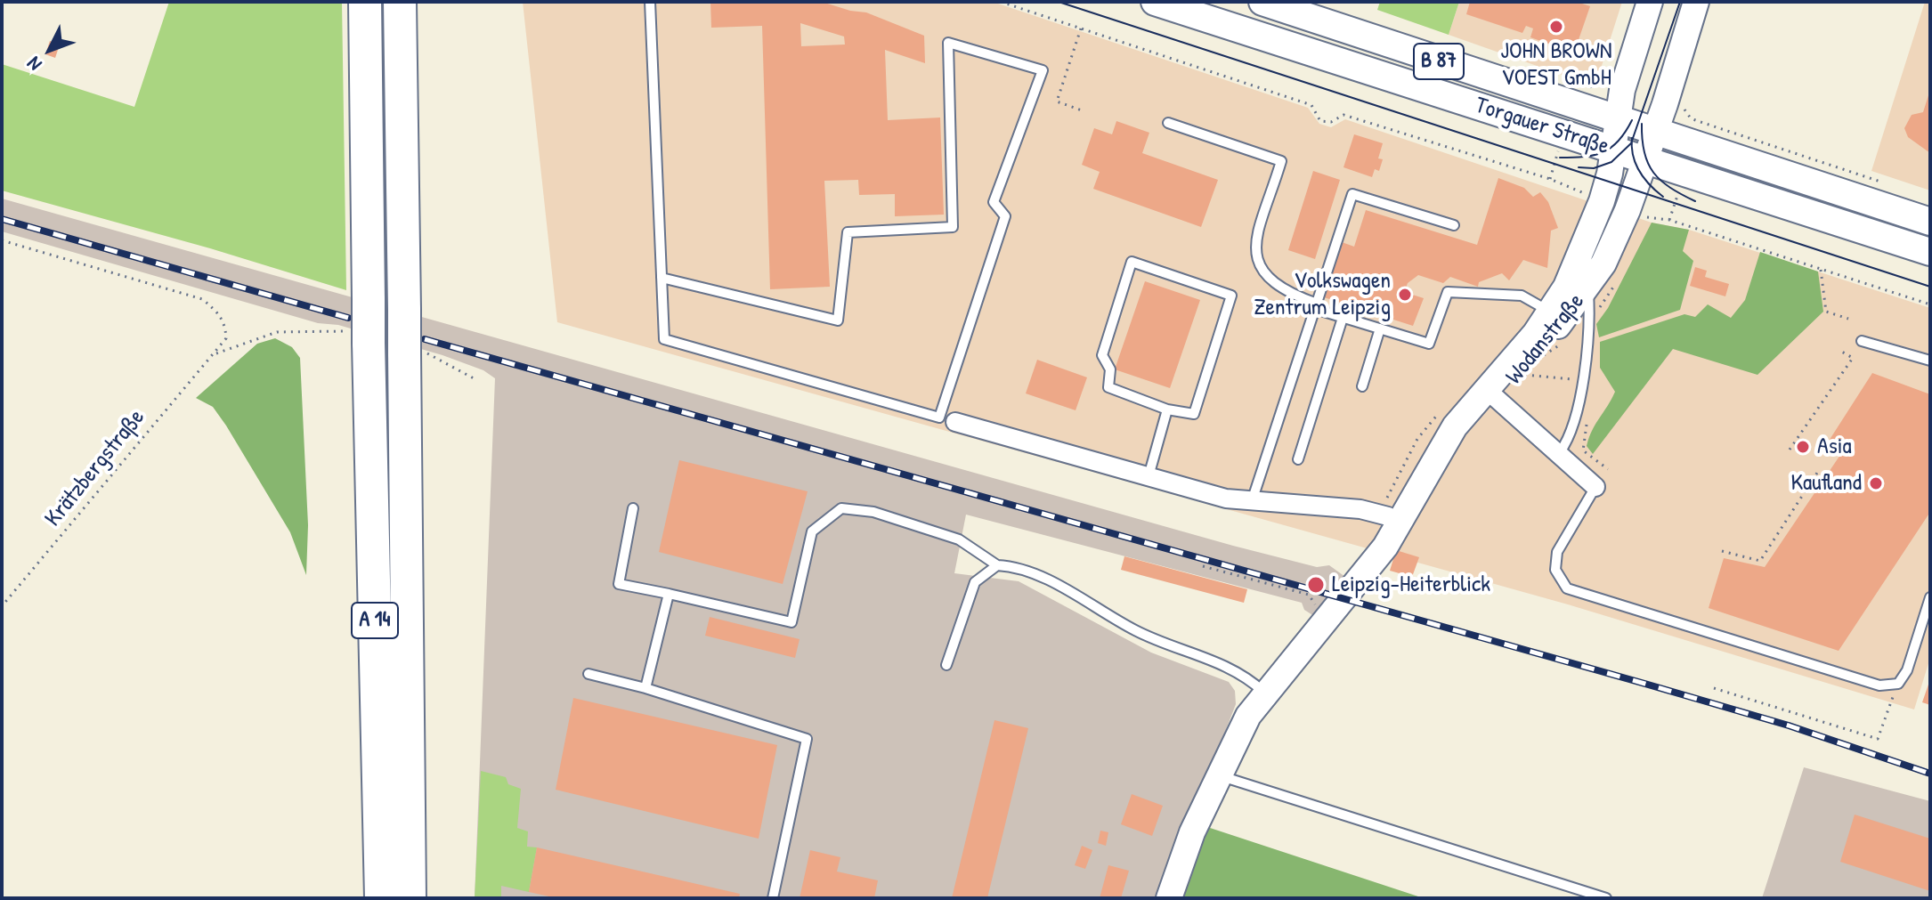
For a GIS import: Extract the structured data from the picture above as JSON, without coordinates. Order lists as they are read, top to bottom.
{
  "streets": {
    "highway": ["A 14"],
    "main road": ["B 87", "Torgauer Straße"],
    "street": ["Wodanstraße"],
    "path": ["Krätzbergstraße"]
  },
  "crossings": [
    ["Torgauer Straße", "Wodanstraße"]
  ],
  "places": [
    "JOHN BROWN VOEST GmbH",
    "Volkswagen Zentrum Leipzig",
    "Asia",
    "Kaufland",
    "Leipzig-Heiterblick"
  ],
  "north": "bottom left"
}
